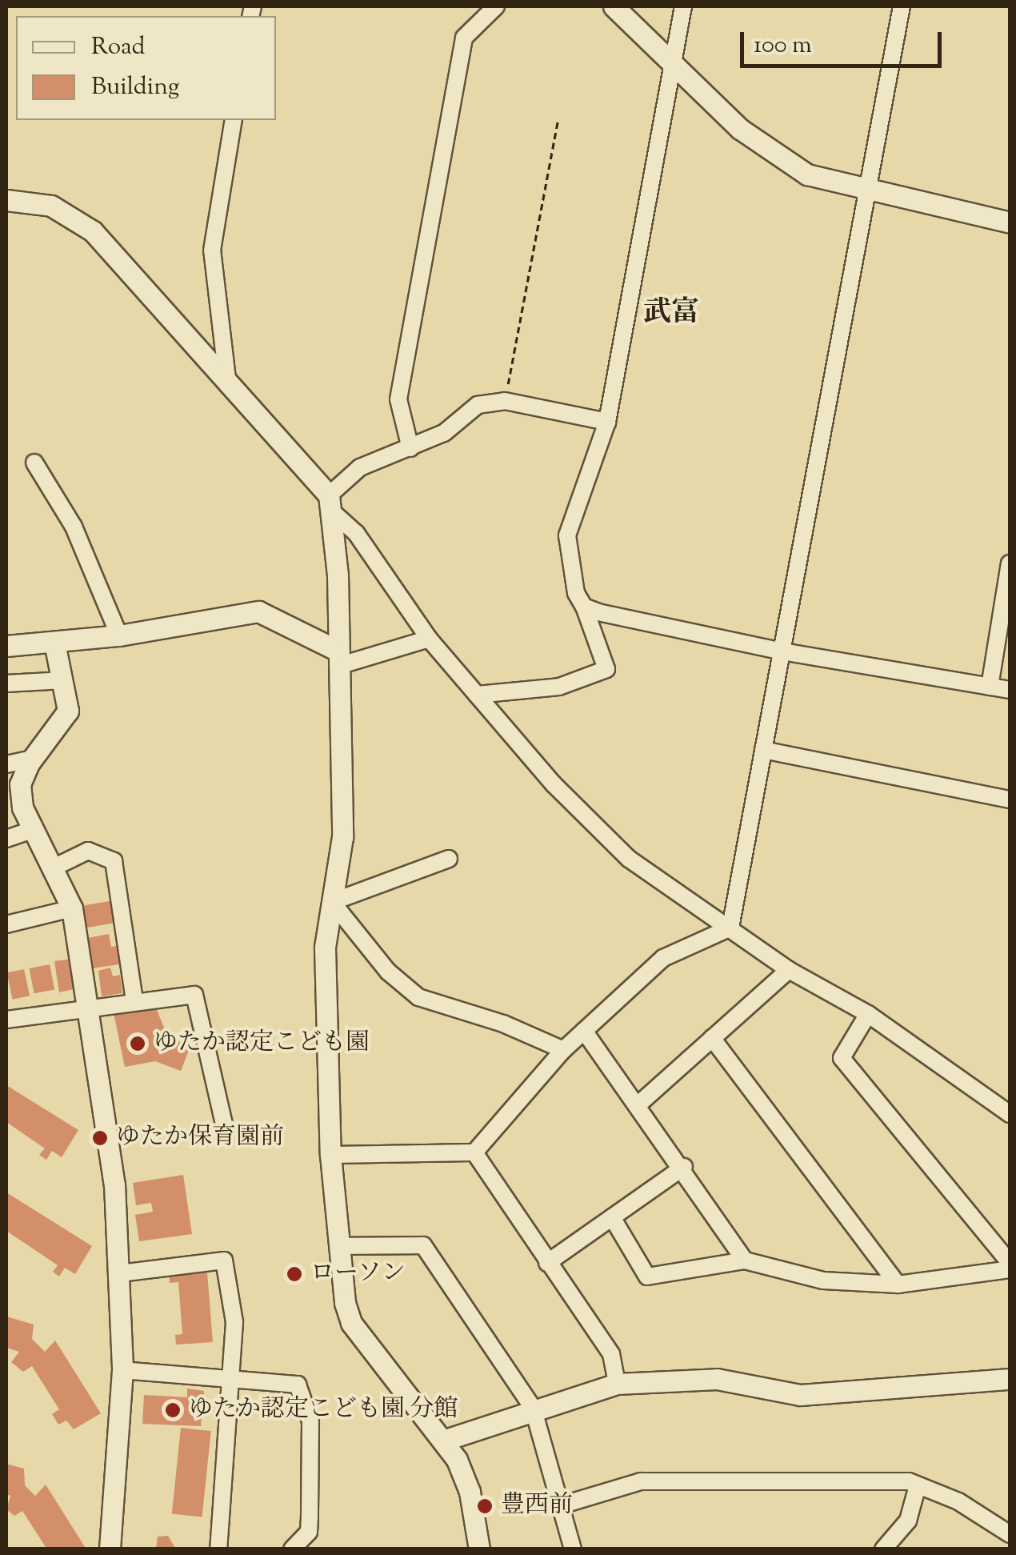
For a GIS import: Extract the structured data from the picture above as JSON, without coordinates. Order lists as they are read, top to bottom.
{
  "districts": ["武富"],
  "places": [
    "ゆたか認定こども園",
    "ゆたか保育園前",
    "ローソン",
    "ゆたか認定こども園 分館",
    "豊西前"
  ],
  "legend": ["Road", "Building"],
  "scale_bar": "100 m"
}
